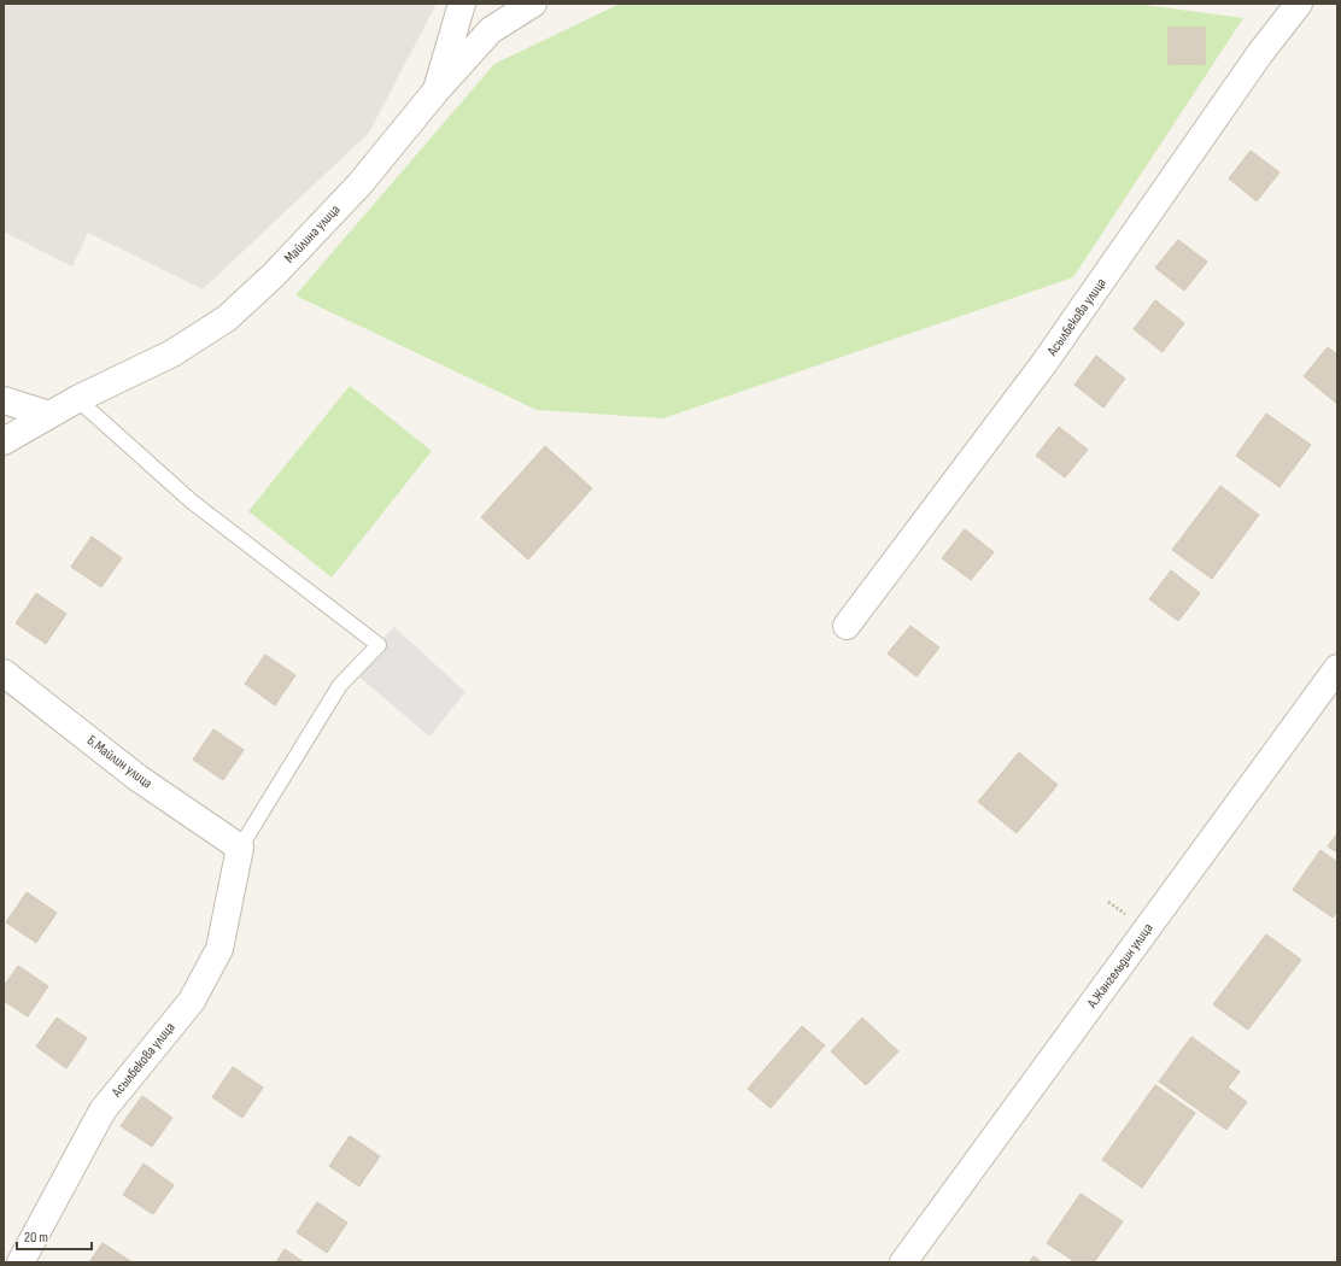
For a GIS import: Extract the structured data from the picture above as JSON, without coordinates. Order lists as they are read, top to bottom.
{
  "streets": {
    "street": [
      "Майлина улица",
      "Асылбекова улица",
      "Б.Майлин улица",
      "А.Жангельдин улица"
    ]
  },
  "crossings": [
    ["Асылбекова улица", "Б.Майлин улица"]
  ],
  "scale_bar": "20 m"
}
